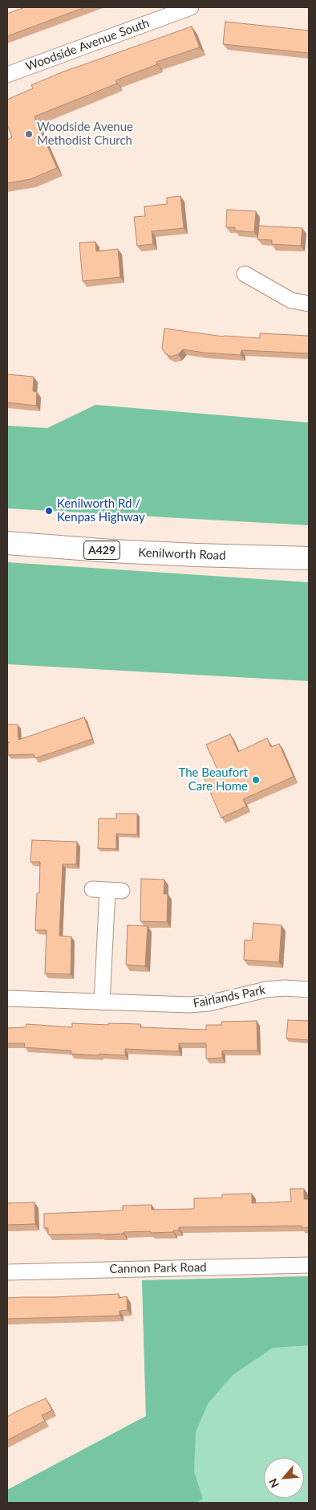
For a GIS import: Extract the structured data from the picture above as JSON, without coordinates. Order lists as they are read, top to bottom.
{
  "streets": {
    "main road": ["A429", "Kenilworth Road"],
    "street": ["Woodside Avenue South", "Fairlands Park", "Cannon Park Road"]
  },
  "places": ["Woodside Avenue Methodist Church", "Kenilworth Rd / Kenpas Highway", "The Beaufort Care Home"],
  "north": "bottom left"
}
